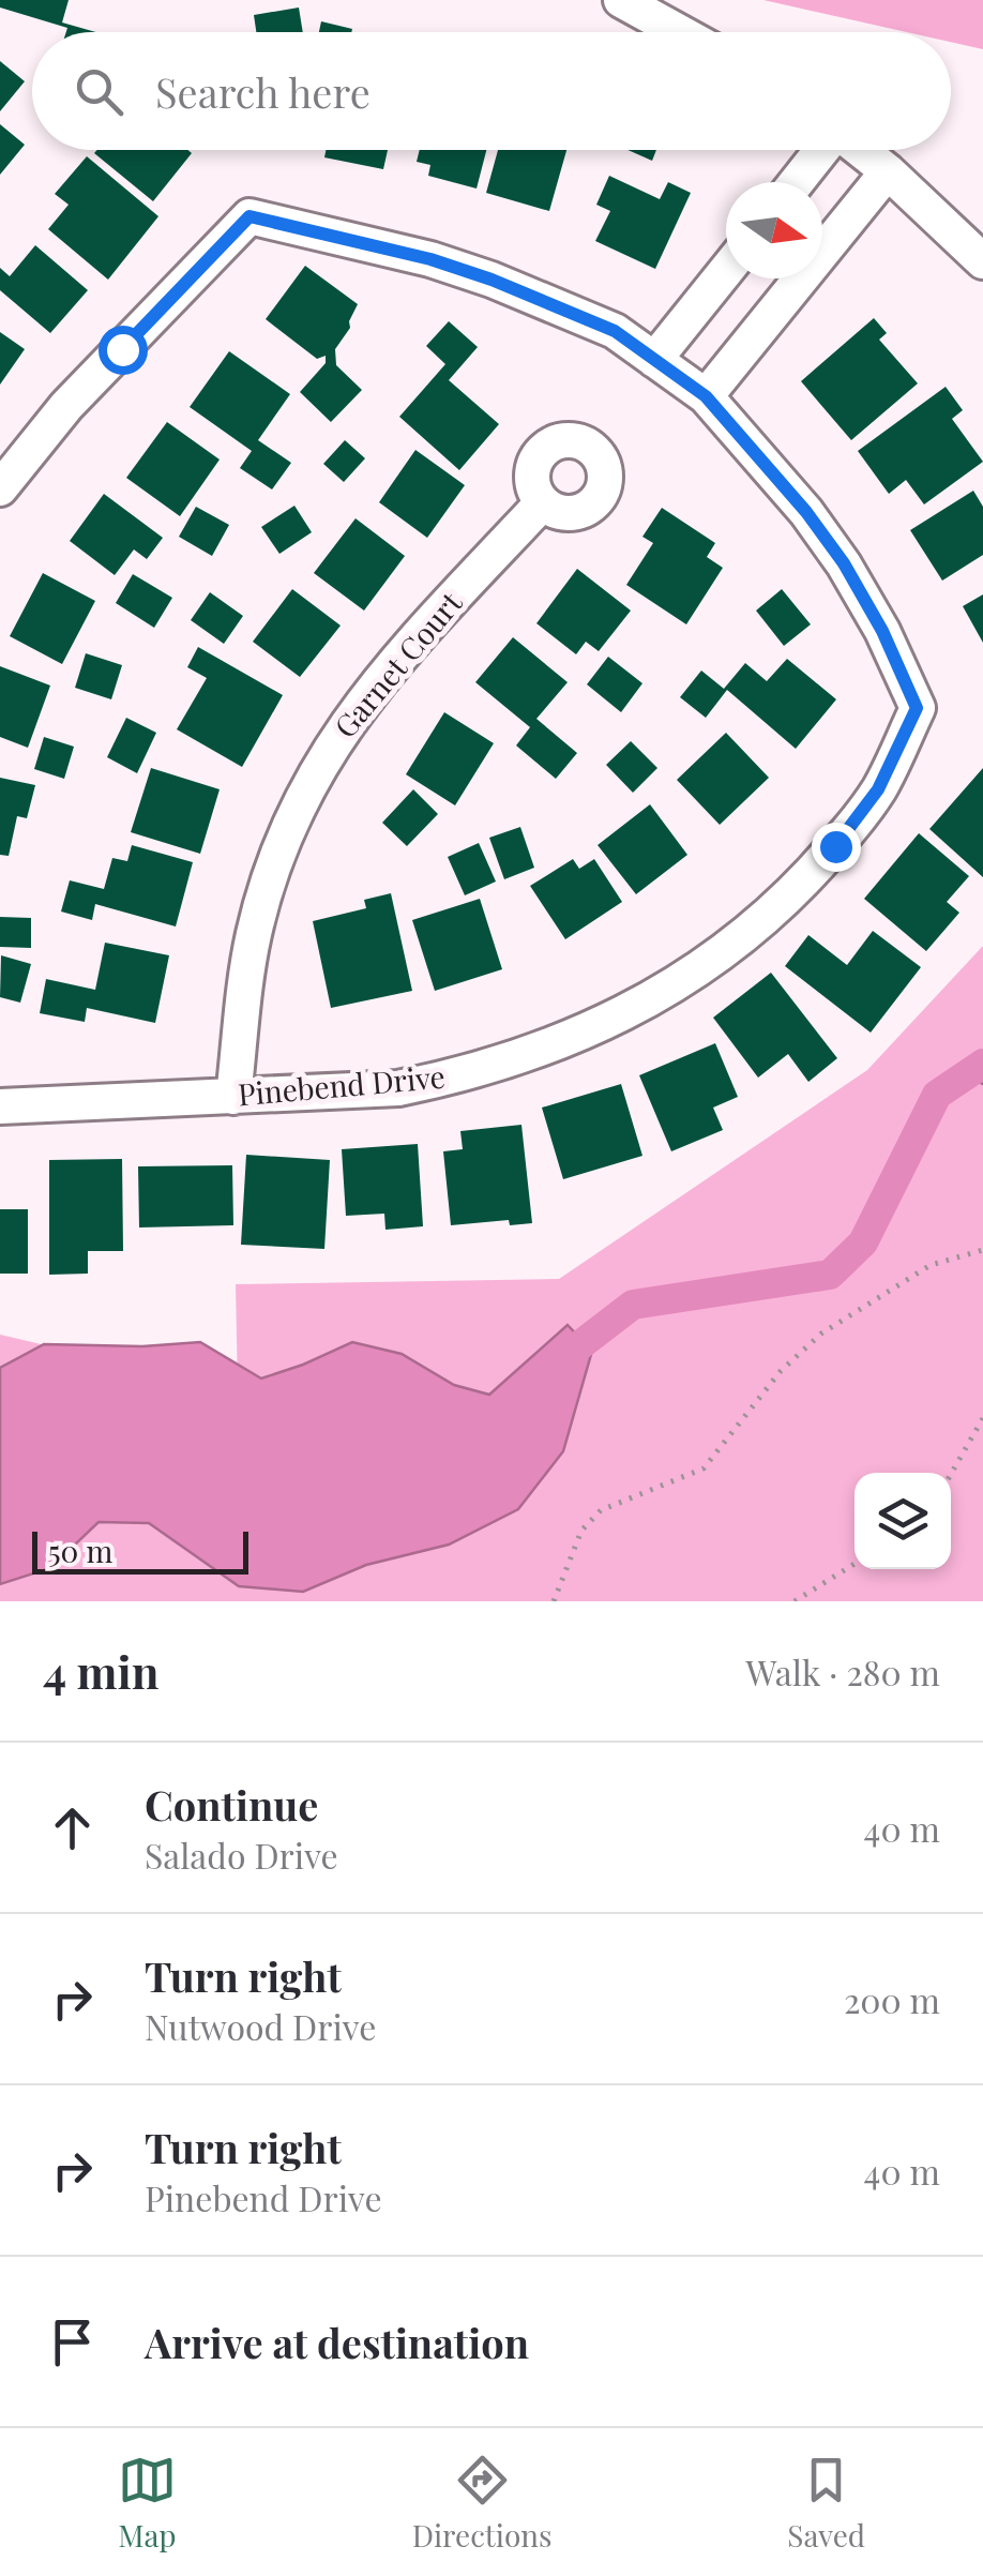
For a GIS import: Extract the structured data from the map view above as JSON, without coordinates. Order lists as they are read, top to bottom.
{
  "streets": {
    "street": ["Garnet Court", "Pinebend Drive"]
  },
  "crossings": [
    ["Garnet Court", "Pinebend Drive"]
  ],
  "scale_bar": "50 m",
  "north": "right",
  "page": {
    "search": "Search here",
    "scale": "50 m",
    "heading": ["4 min", "Walk · 280 m"],
    "list": [
      ["Continue", "Salado Drive", "40 m"],
      ["Turn right", "Nutwood Drive", "200 m"],
      ["Turn right", "Pinebend Drive", "40 m"],
      "Arrive at destination"
    ],
    "nav": ["Map", "Directions", "Saved"]
  }
}
